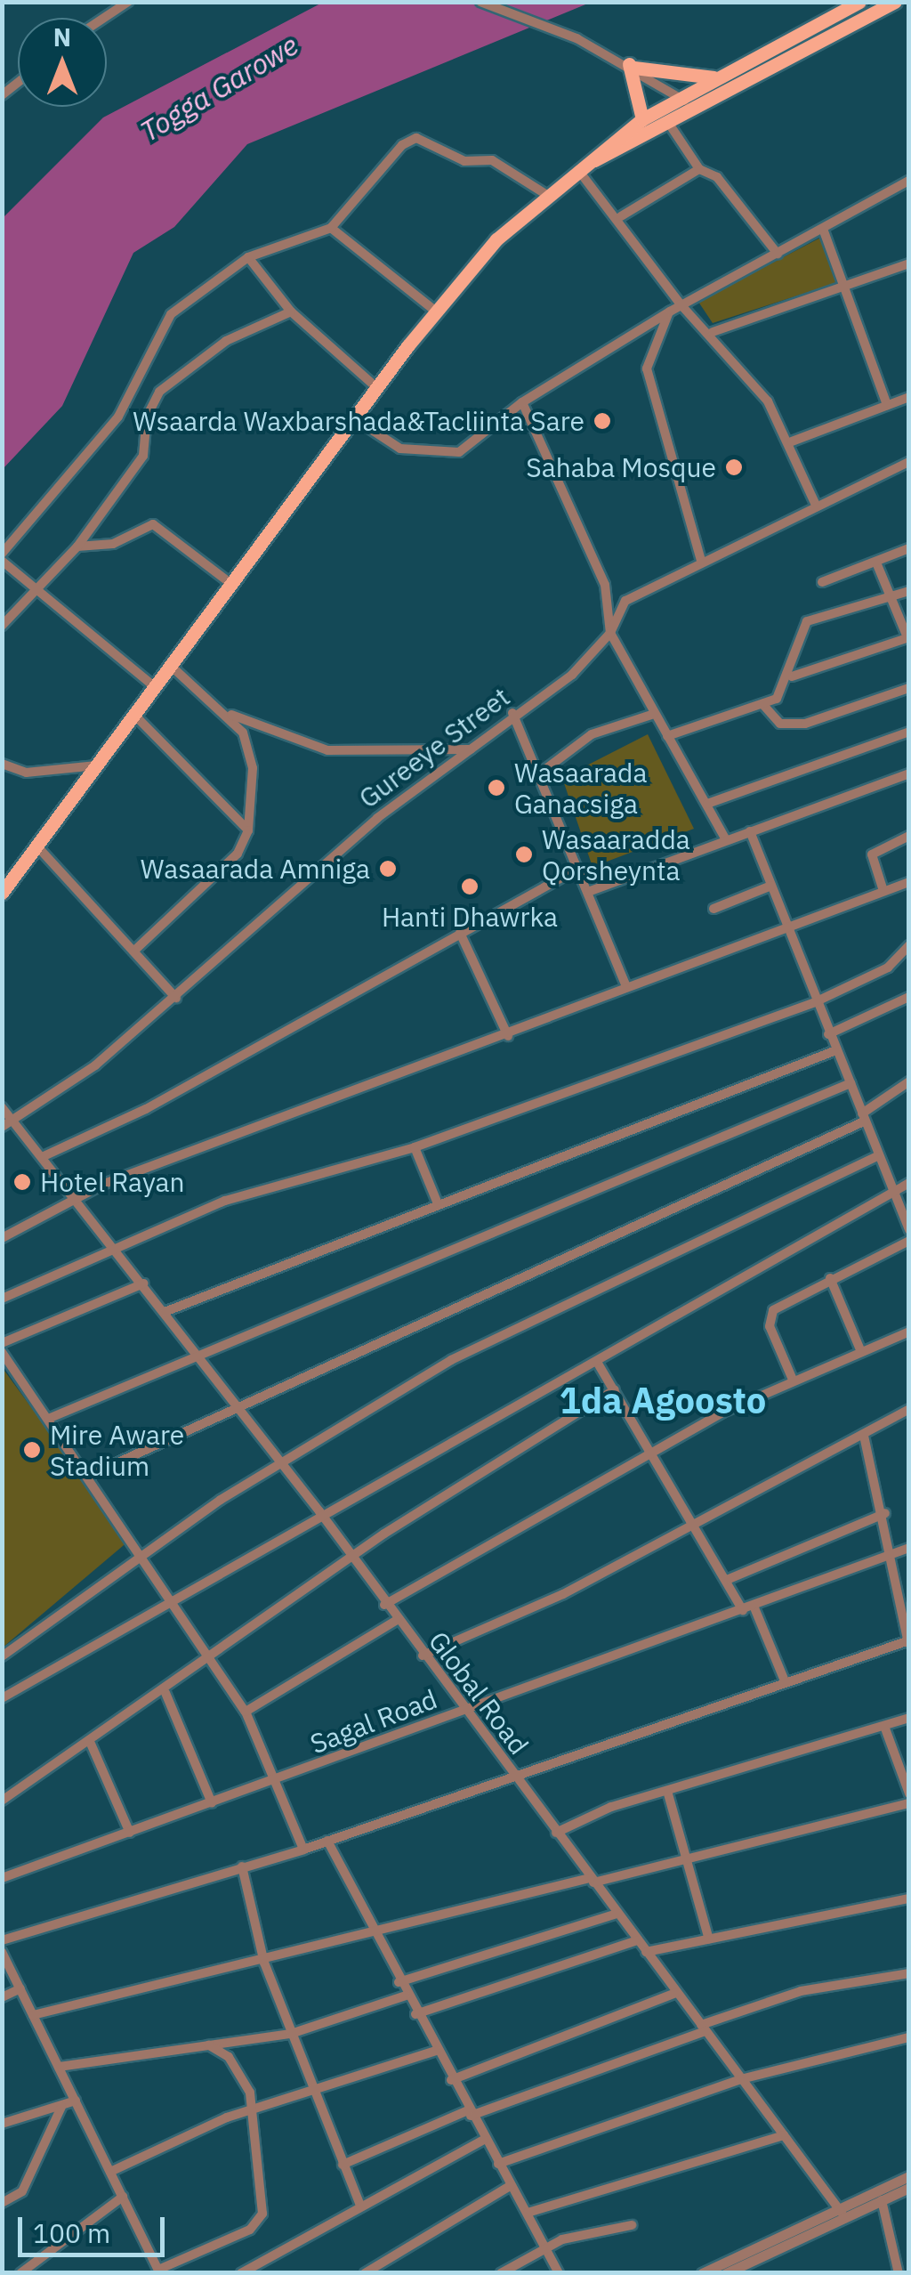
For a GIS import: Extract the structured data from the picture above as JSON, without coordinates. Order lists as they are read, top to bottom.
{
  "streets": {
    "street": ["Gureeye Street", "Global Road", "Sagal Road"]
  },
  "crossings": [
    ["Gureeye Street", "Global Road"],
    ["Global Road", "Sagal Road"]
  ],
  "districts": ["1da Agoosto"],
  "water": ["Togga Garowe"],
  "places": [
    "Wsaarda Waxbarshada&Tacliinta Sare",
    "Sahaba Mosque",
    "Wasaarada Ganacsiga",
    "Wasaaradda Qorsheynta",
    "Wasaarada Amniga",
    "Hanti Dhawrka",
    "Hotel Rayan",
    "Mire Aware Stadium"
  ],
  "scale_bar": "100 m",
  "north": "top"
}
